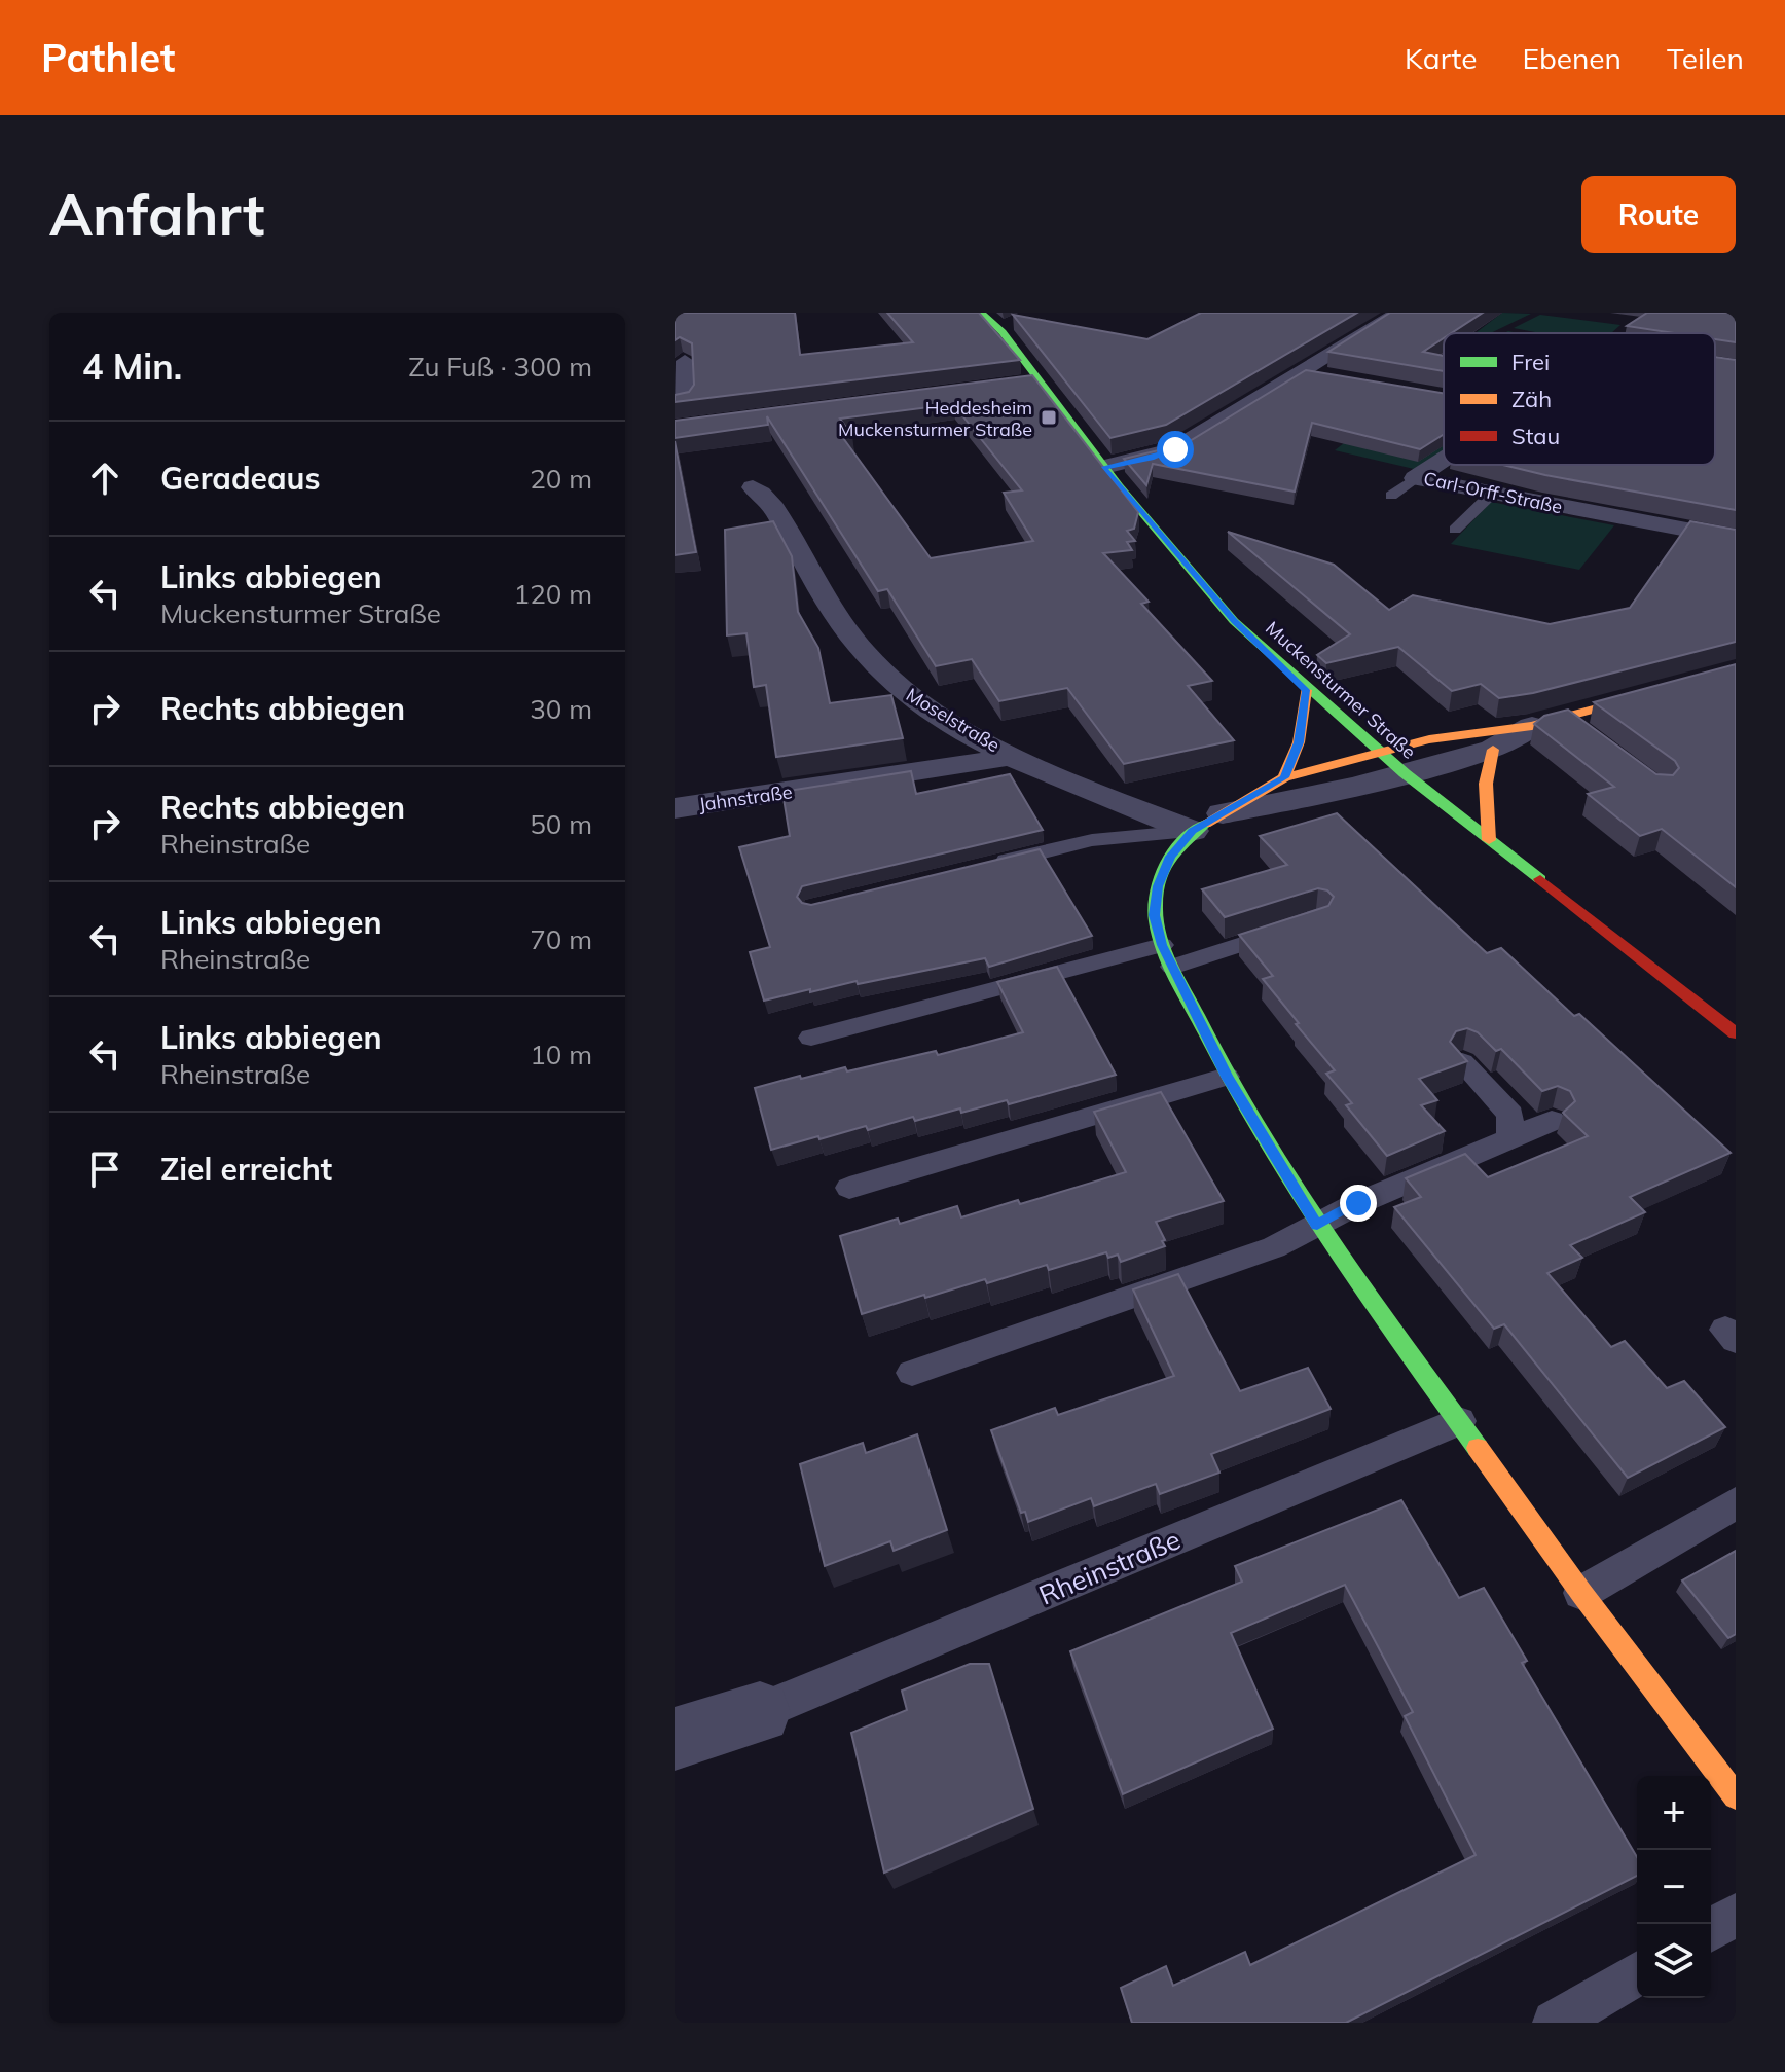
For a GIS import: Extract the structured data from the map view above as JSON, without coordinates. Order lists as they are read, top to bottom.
{
  "streets": {
    "main road": ["Muckensturmer Straße"],
    "street": ["Carl-Orff-Straße", "Moselstraße", "Jahnstraße"],
    "lane": ["Rheinstraße"]
  },
  "crossings": [
    ["Moselstraße", "Jahnstraße"]
  ],
  "places": {
    "transit": ["Heddesheim Muckensturmer Straße"]
  },
  "legend": ["Frei", "Zäh", "Stau"],
  "page": {
    "header": "Pathlet",
    "nav": ["Karte", "Ebenen", "Teilen"],
    "buttons": "Route",
    "title": "Anfahrt",
    "heading": ["4 Min.", "Zu Fuß · 300 m"],
    "list": [
      ["Geradeaus", "20 m"],
      ["Links abbiegen", "Muckensturmer Straße", "120 m"],
      ["Rechts abbiegen", "30 m"],
      ["Rechts abbiegen", "Rheinstraße", "50 m"],
      ["Links abbiegen", "Rheinstraße", "70 m"],
      ["Links abbiegen", "Rheinstraße", "10 m"],
      "Ziel erreicht"
    ],
    "map_buttons": ["+", "−"]
  }
}
